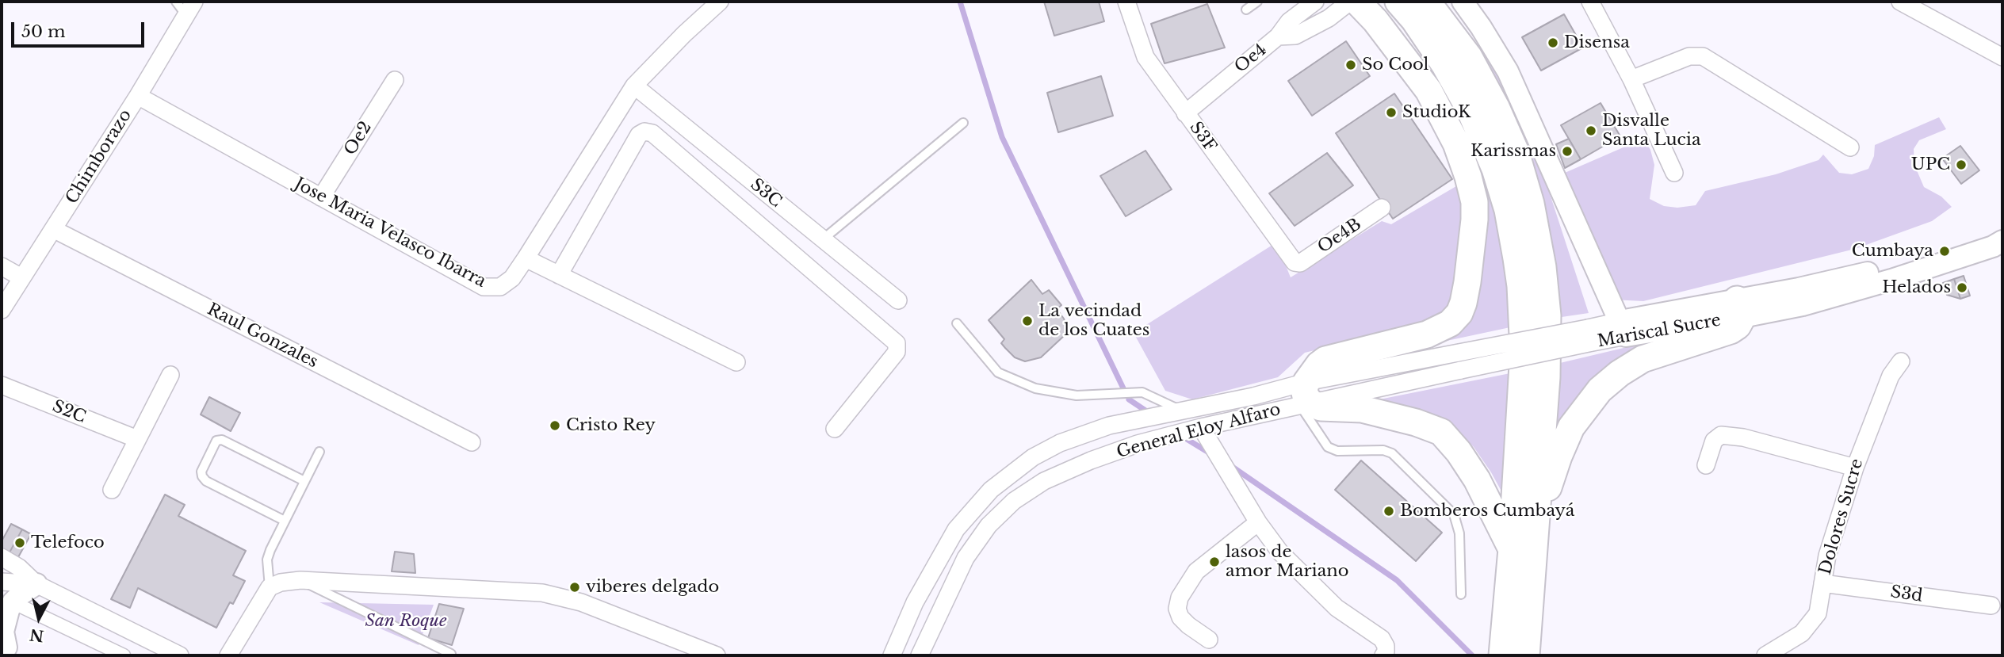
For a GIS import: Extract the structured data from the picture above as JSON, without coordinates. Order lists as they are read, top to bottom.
{
  "streets": {
    "street": [
      "Oe4",
      "S3F",
      "Oe2",
      "Chimborazo",
      "S3C",
      "Jose Maria Velasco Ibarra",
      "Oe4B",
      "Mariscal Sucre",
      "Raul Gonzales",
      "S2C",
      "General Eloy Alfaro",
      "Dolores Sucre",
      "S3d"
    ]
  },
  "crossings": [
    ["Oe4", "S3F"],
    ["S3F", "Oe4B"],
    ["Oe2", "Jose Maria Velasco Ibarra"],
    ["Chimborazo", "Jose Maria Velasco Ibarra"],
    ["Chimborazo", "Raul Gonzales"],
    ["S3C", "Jose Maria Velasco Ibarra"],
    ["Mariscal Sucre", "General Eloy Alfaro"],
    ["Dolores Sucre", "S3d"]
  ],
  "parks": ["San Roque"],
  "places": [
    "Disensa",
    "So Cool",
    "StudioK",
    "Disvalle Santa Lucia",
    "Karissmas",
    "UPC",
    "Cumbaya",
    "Helados",
    "La vecindad de los Cuates",
    "Cristo Rey",
    "Bomberos Cumbayá",
    "Telefoco",
    "lasos de amor Mariano",
    "viberes delgado"
  ],
  "scale_bar": "50 m",
  "north": "bottom"
}
